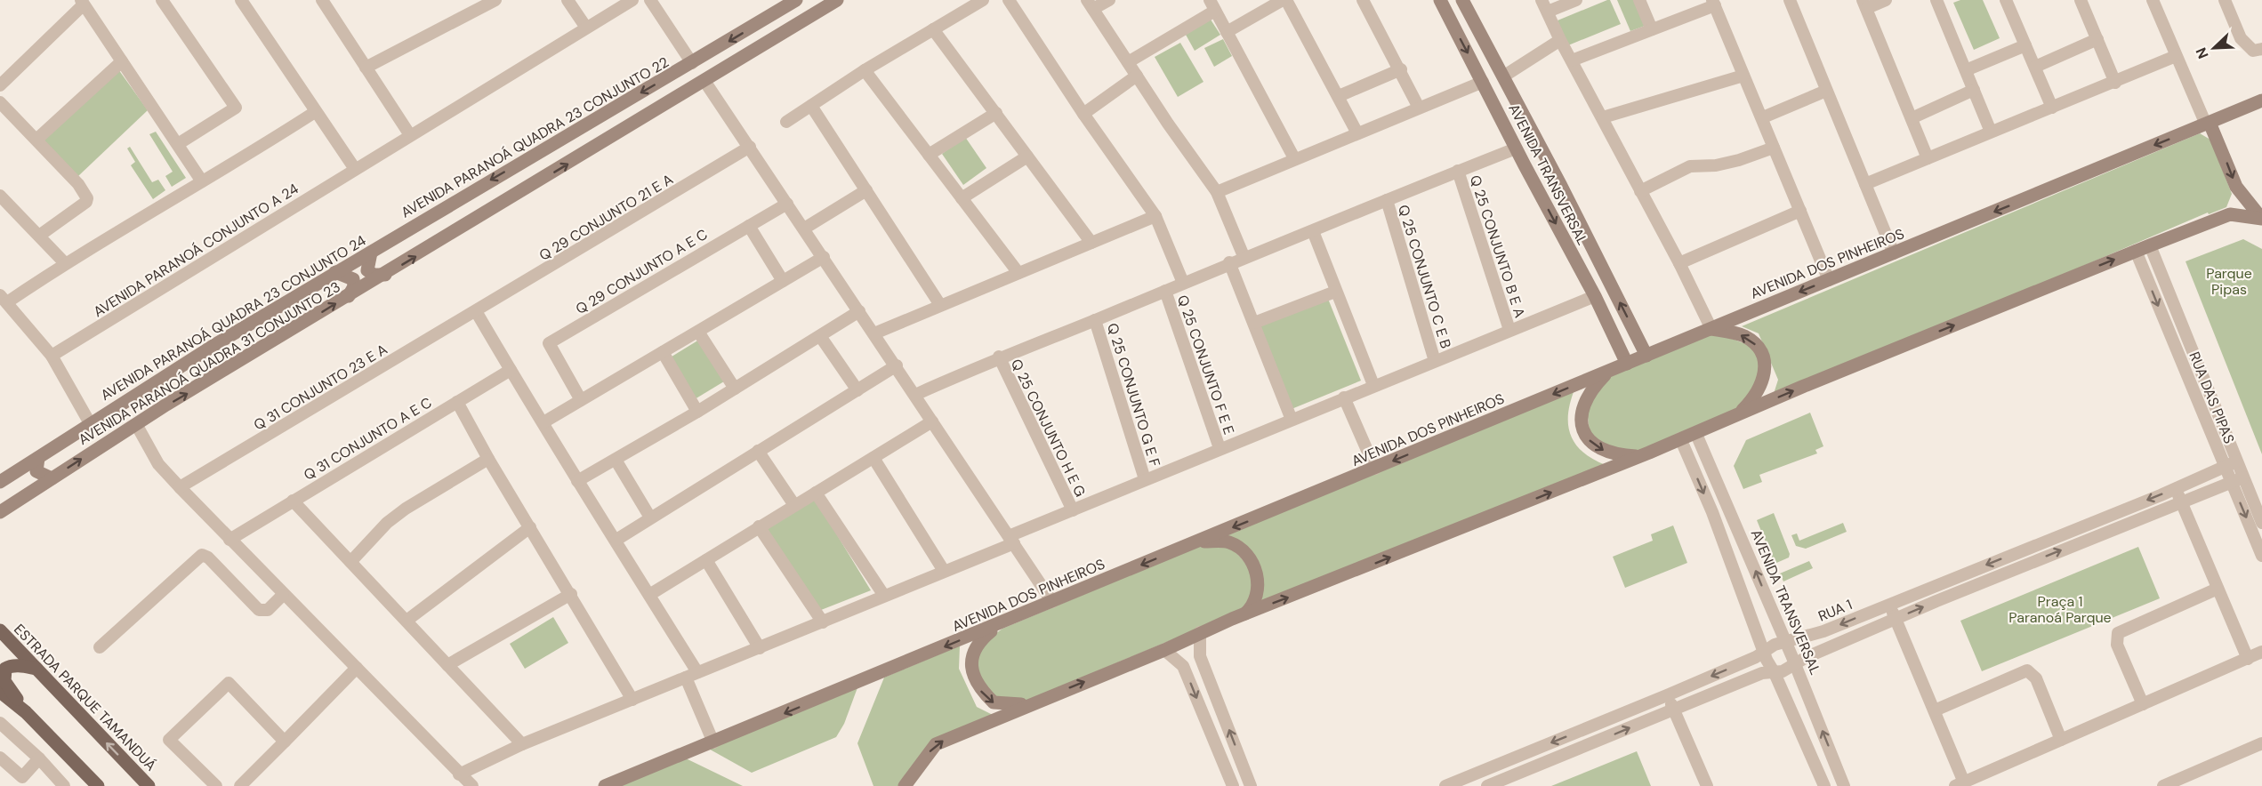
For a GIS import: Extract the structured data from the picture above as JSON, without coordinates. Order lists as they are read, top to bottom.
{
  "streets": {
    "main road": ["ESTRADA PARQUE TAMANDUÁ"],
    "street": [
      "AVENIDA PARANOÁ QUADRA 23 CONJUNTO 22",
      "AVENIDA TRANSVERSAL",
      "Q 29 CONJUNTO 21 E A",
      "Q 25 CONJUNTO B E A",
      "AVENIDA PARANOÁ CONJUNTO A 24",
      "AVENIDA DOS PINHEIROS",
      "Q 29 CONJUNTO A E C",
      "Q 25 CONJUNTO C E B",
      "AVENIDA PARANOÁ QUADRA 23 CONJUNTO 24",
      "AVENIDA PARANOÁ QUADRA 31 CONJUNTO 23",
      "Q 25 CONJUNTO F E E",
      "Q 31 CONJUNTO 23 E A",
      "Q 25 CONJUNTO G E F",
      "RUA DAS PIPAS",
      "Q 25 CONJUNTO H E G",
      "Q 31 CONJUNTO A E C",
      "RUA 1"
    ]
  },
  "crossings": [
    ["AVENIDA PARANOÁ QUADRA 23 CONJUNTO 22", "AVENIDA PARANOÁ QUADRA 23 CONJUNTO 24"],
    ["AVENIDA TRANSVERSAL", "AVENIDA DOS PINHEIROS"],
    ["AVENIDA TRANSVERSAL", "RUA 1"],
    ["Q 29 CONJUNTO 21 E A", "Q 31 CONJUNTO 23 E A"],
    ["RUA DAS PIPAS", "RUA 1"]
  ],
  "one_way": ["AVENIDA PARANOÁ QUADRA 23 CONJUNTO 22", "AVENIDA PARANOÁ QUADRA 31 CONJUNTO 23"],
  "parks": ["Parque Pipas", "Praça 1 Paranoá Parque"],
  "north": "bottom left"
}
